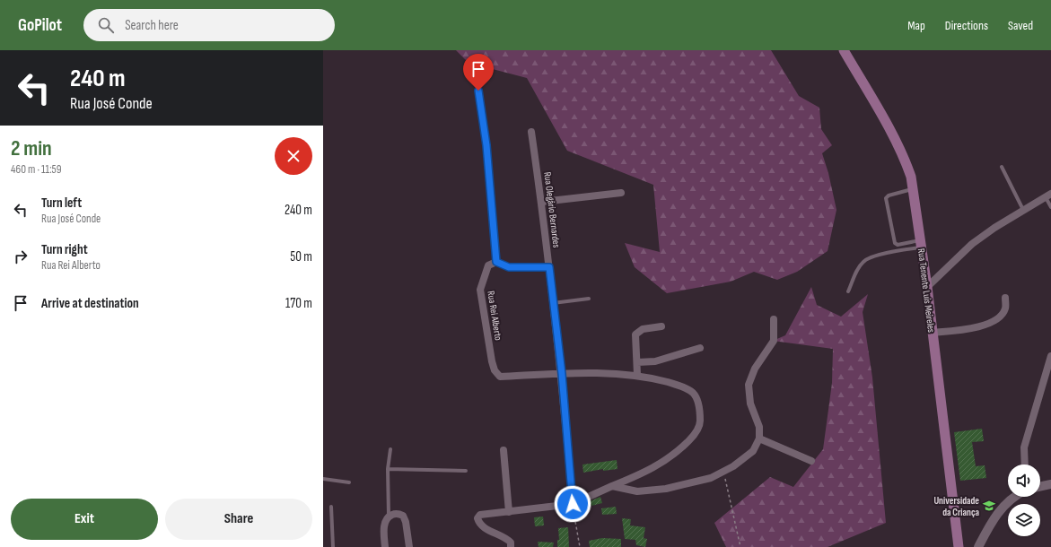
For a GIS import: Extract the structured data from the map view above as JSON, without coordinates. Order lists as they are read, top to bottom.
{
  "streets": {
    "main road": ["Rua Tenente Luís Meireles"],
    "street": ["Rua Olegário Bernardes", "Rua Rei Alberto"]
  },
  "crossings": [
    ["Rua Olegário Bernardes", "Rua Rei Alberto"]
  ],
  "places": {
    "school or university": ["Universidade da Criança"]
  },
  "page": {
    "header": "GoPilot",
    "search": "Search here",
    "nav": ["Map", "Directions", "Saved"],
    "turn": ["240 m", "Rua José Conde"],
    "heading": ["2 min", "460 m · 11:59"],
    "list": [
      {
        "name": "Turn left",
        "note": "Rua José Conde",
        "value": "240 m"
      },
      {
        "name": "Turn right",
        "note": "Rua Rei Alberto",
        "value": "50 m"
      },
      {
        "name": "Arrive at destination",
        "value": "170 m"
      }
    ],
    "buttons": ["Exit", "Share"]
  }
}
